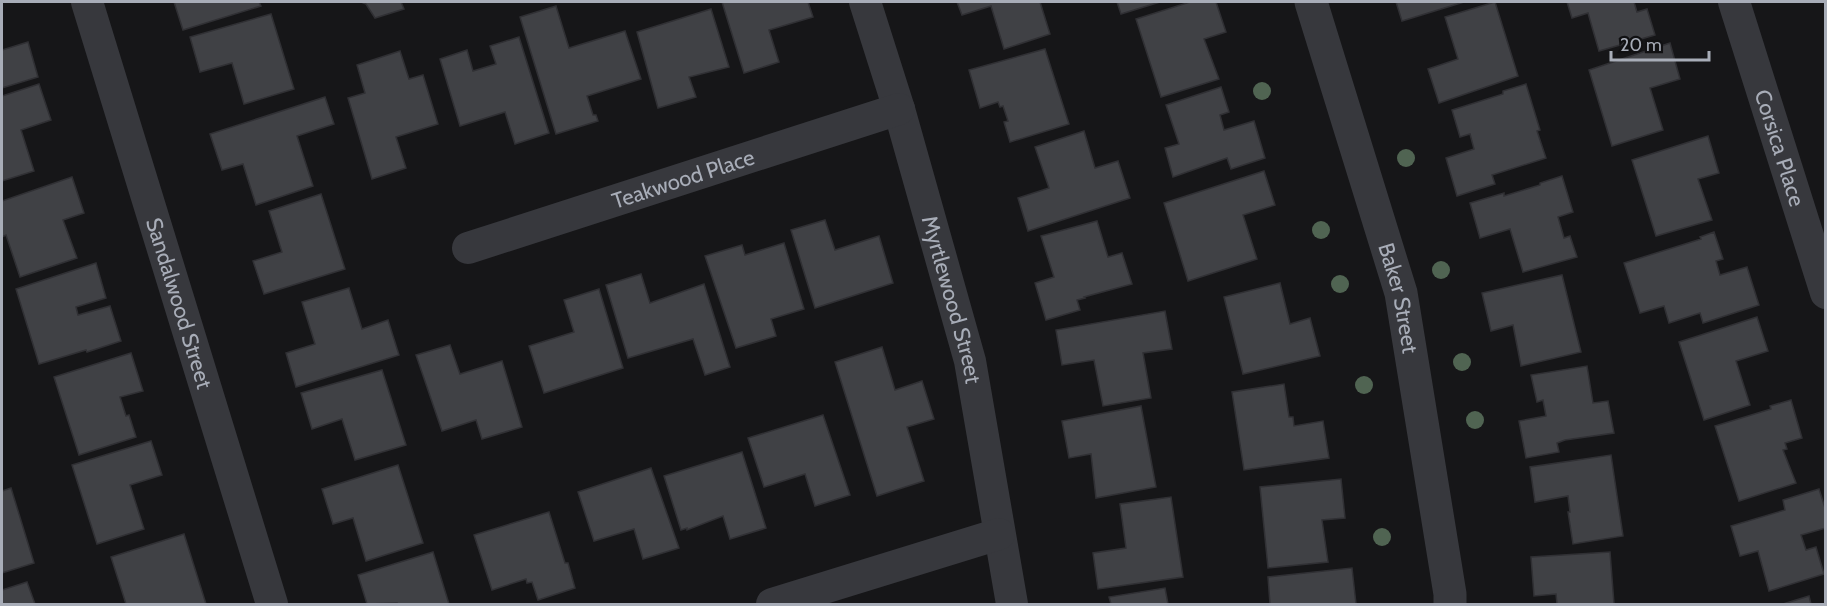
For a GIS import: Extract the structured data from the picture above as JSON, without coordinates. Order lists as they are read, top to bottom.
{
  "streets": {
    "street": [
      "Corsica Place",
      "Teakwood Place",
      "Baker Street",
      "Myrtlewood Street",
      "Sandalwood Street"
    ]
  },
  "crossings": [
    ["Teakwood Place", "Myrtlewood Street"]
  ],
  "scale_bar": "20 m"
}
